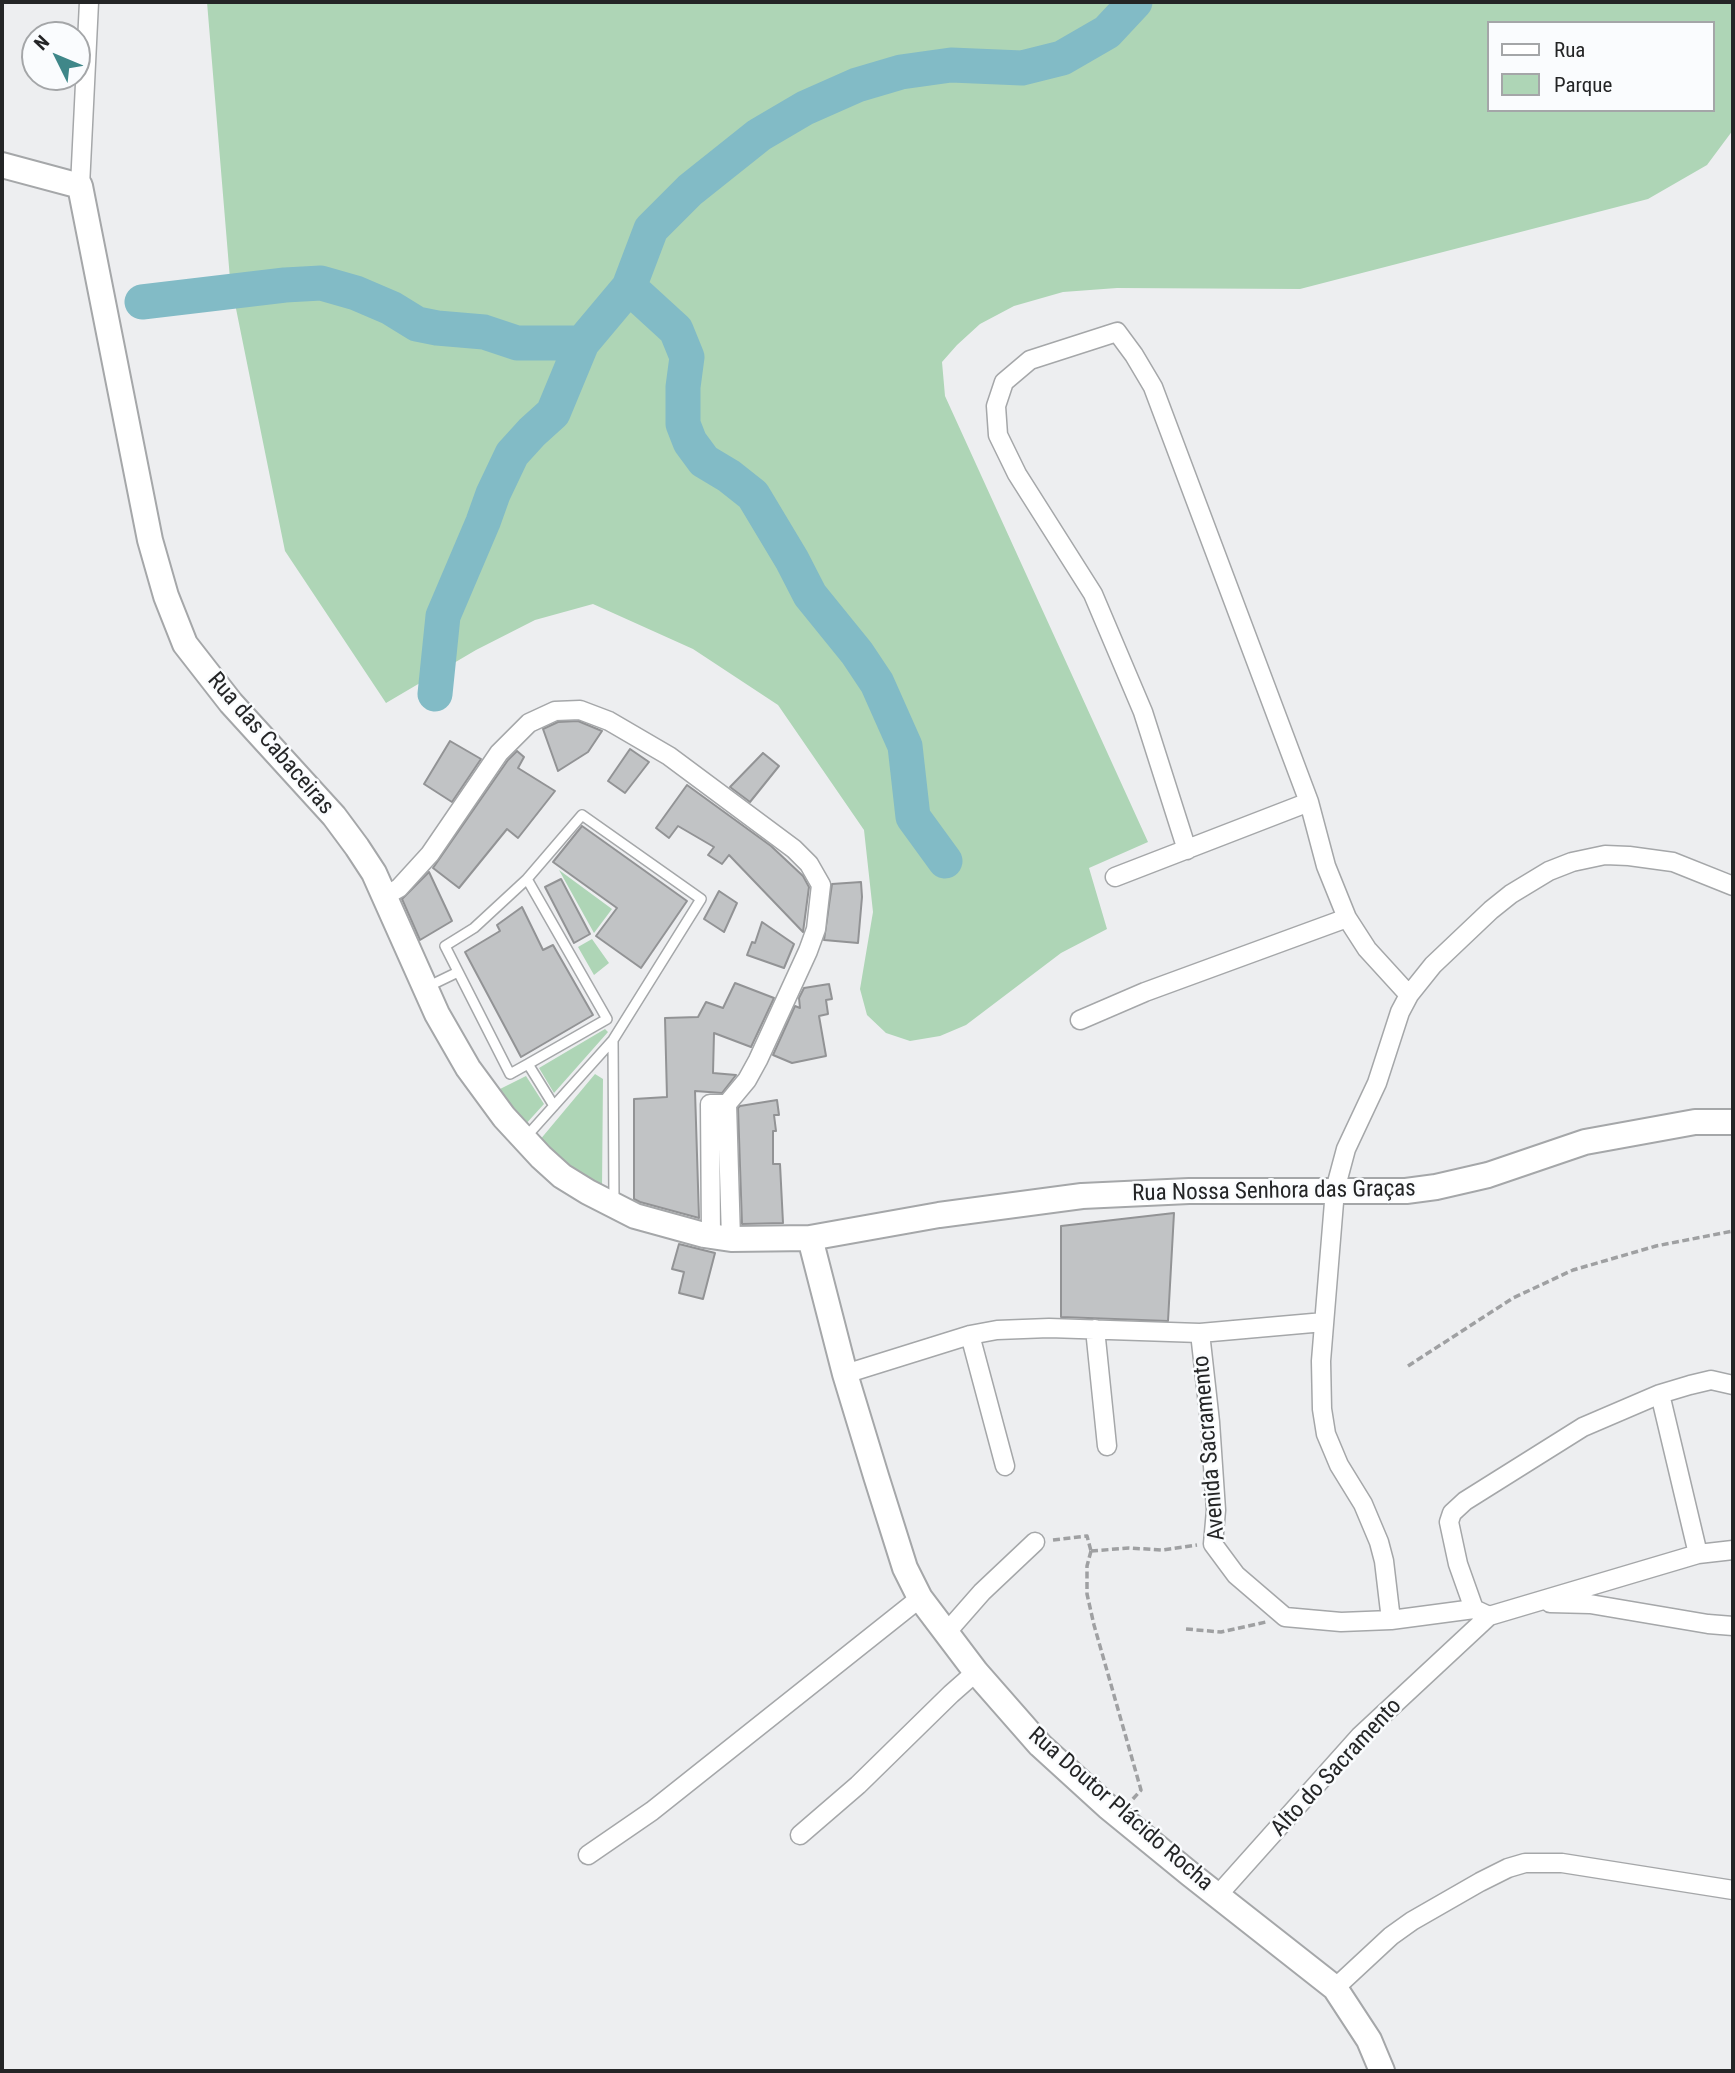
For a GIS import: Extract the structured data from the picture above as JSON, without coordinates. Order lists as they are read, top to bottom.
{
  "streets": {
    "street": [
      "Rua das Cabaceiras",
      "Rua Nossa Senhora das Graças",
      "Avenida Sacramento",
      "Alto do Sacramento",
      "Rua Doutor Plácido Rocha"
    ]
  },
  "crossings": [
    ["Rua das Cabaceiras", "Rua Nossa Senhora das Graças"],
    ["Rua das Cabaceiras", "Rua Doutor Plácido Rocha"],
    ["Rua Nossa Senhora das Graças", "Rua Doutor Plácido Rocha"],
    ["Alto do Sacramento", "Rua Doutor Plácido Rocha"]
  ],
  "legend": ["Rua", "Parque"],
  "north": "top left"
}
